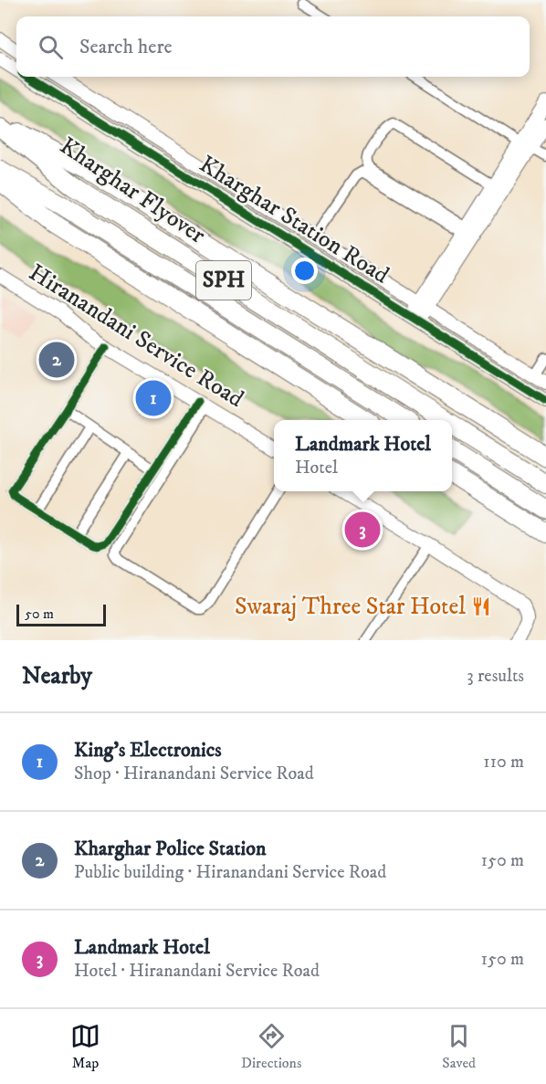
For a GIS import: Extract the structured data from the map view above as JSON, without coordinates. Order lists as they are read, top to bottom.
{
  "streets": {
    "highway": ["Kharghar Flyover", "SPH"],
    "street": ["Kharghar Station Road", "Hiranandani Service Road"]
  },
  "places": {
    "restaurant": ["Swaraj Three Star Hotel"]
  },
  "scale_bar": "50 m",
  "page": {
    "search": "Search here",
    "pins": ["2", "1", "3"],
    "popup": ["Landmark Hotel", "Hotel"],
    "scale": "50 m",
    "heading": ["Nearby", "3 results"],
    "list": [
      {
        "mark": "1",
        "name": "King's Electronics",
        "note": "Shop · Hiranandani Service Road",
        "value": "110 m"
      },
      {
        "mark": "2",
        "name": "Kharghar Police Station",
        "note": "Public building · Hiranandani Service Road",
        "value": "150 m"
      },
      {
        "mark": "3",
        "name": "Landmark Hotel",
        "note": "Hotel · Hiranandani Service Road",
        "value": "150 m"
      }
    ],
    "nav": ["Map", "Directions", "Saved"]
  }
}
